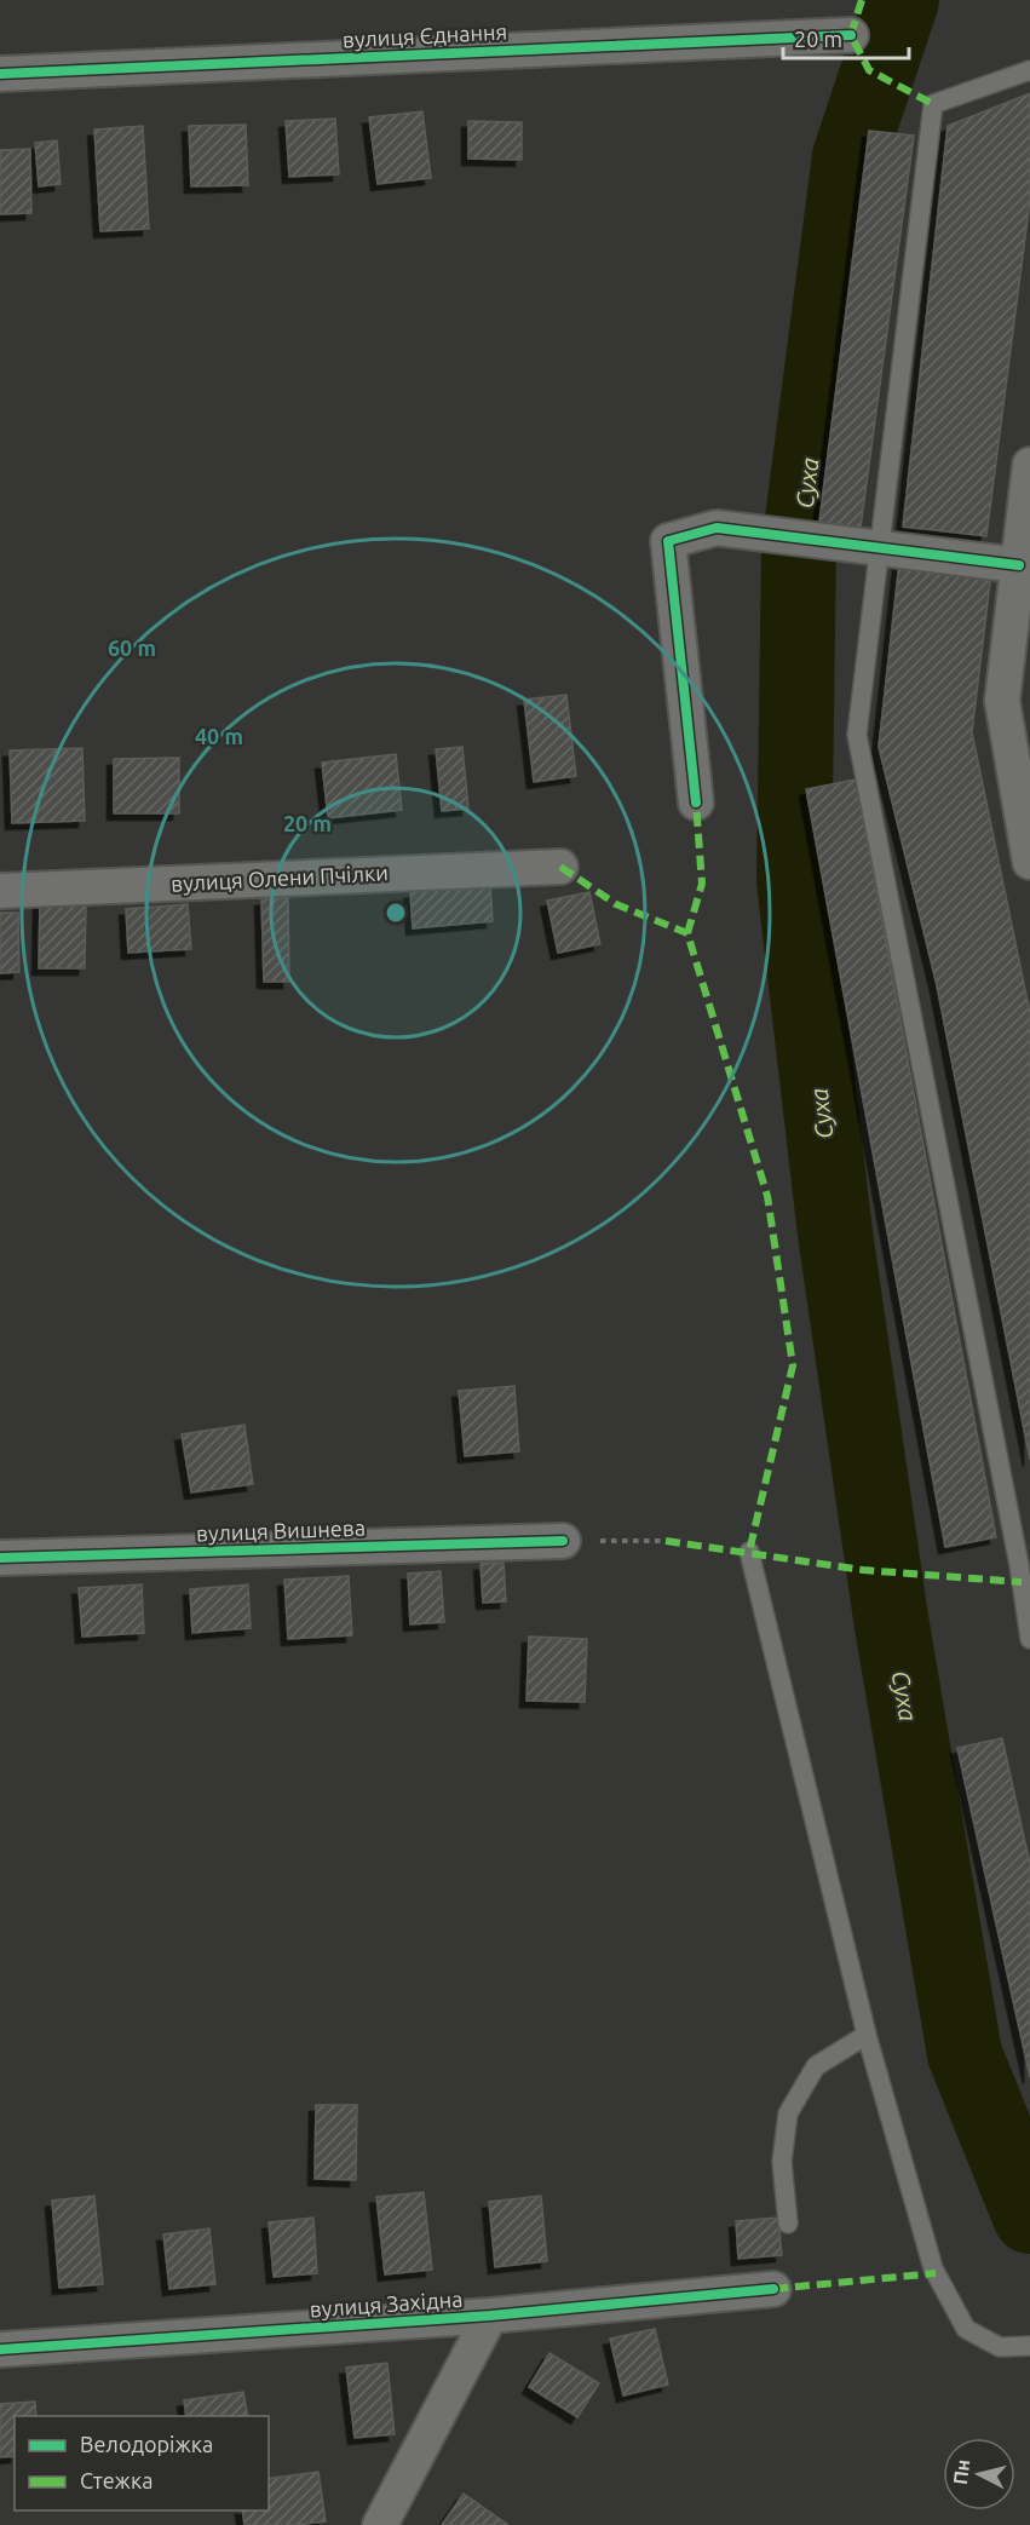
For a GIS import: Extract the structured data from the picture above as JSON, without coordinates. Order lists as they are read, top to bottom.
{
  "streets": {
    "street": [
      "вулиця Єднання",
      "вулиця Олени Пчілки",
      "вулиця Вишнева",
      "вулиця Західна"
    ]
  },
  "water": ["Суха"],
  "legend": ["Велодоріжка", "Стежка"],
  "scale_bar": "20 m",
  "north": "left",
  "rings": ["60 m", "40 m", "20 m"]
}
